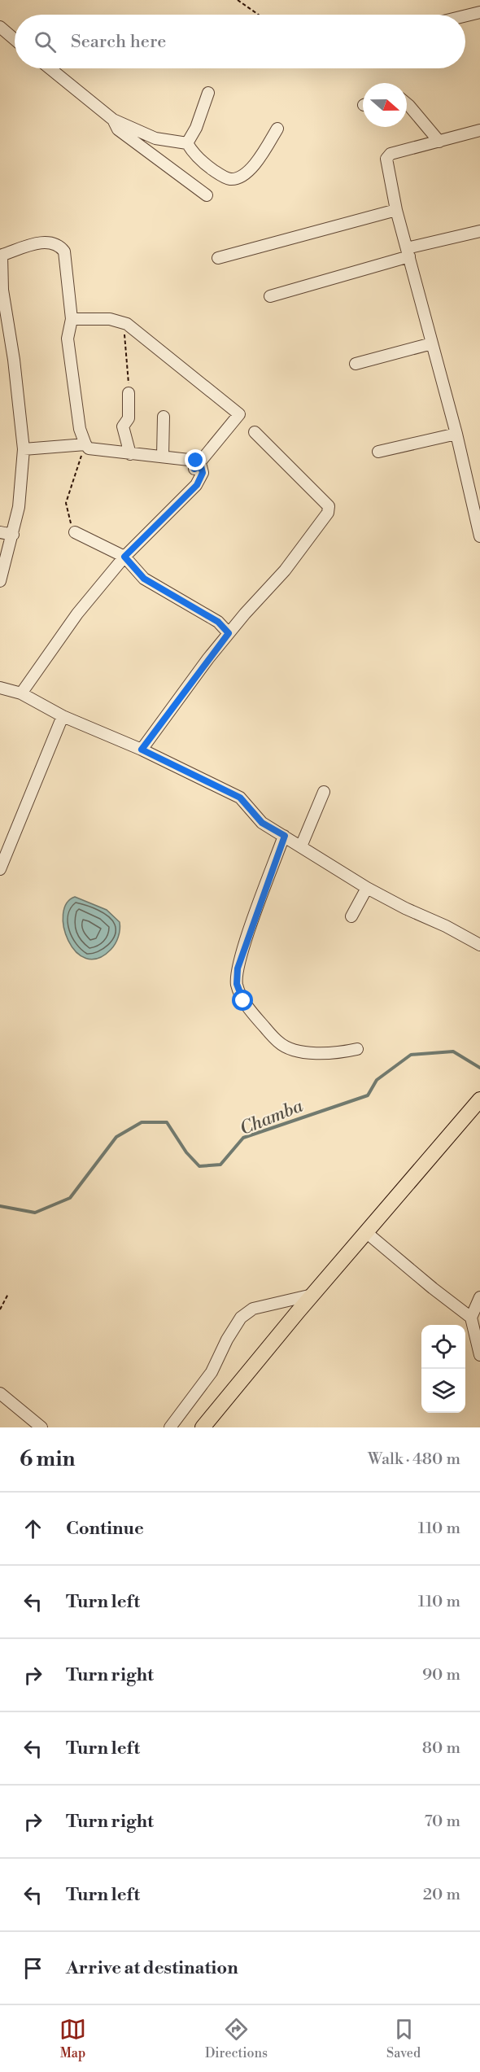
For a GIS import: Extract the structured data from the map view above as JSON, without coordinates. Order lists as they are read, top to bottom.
{
  "water": ["Chamba"],
  "north": "right",
  "page": {
    "search": "Search here",
    "heading": ["6 min", "Walk · 480 m"],
    "list": [
      ["Continue", "110 m"],
      ["Turn left", "110 m"],
      ["Turn right", "90 m"],
      ["Turn left", "80 m"],
      ["Turn right", "70 m"],
      ["Turn left", "20 m"],
      "Arrive at destination"
    ],
    "nav": ["Map", "Directions", "Saved"]
  }
}
